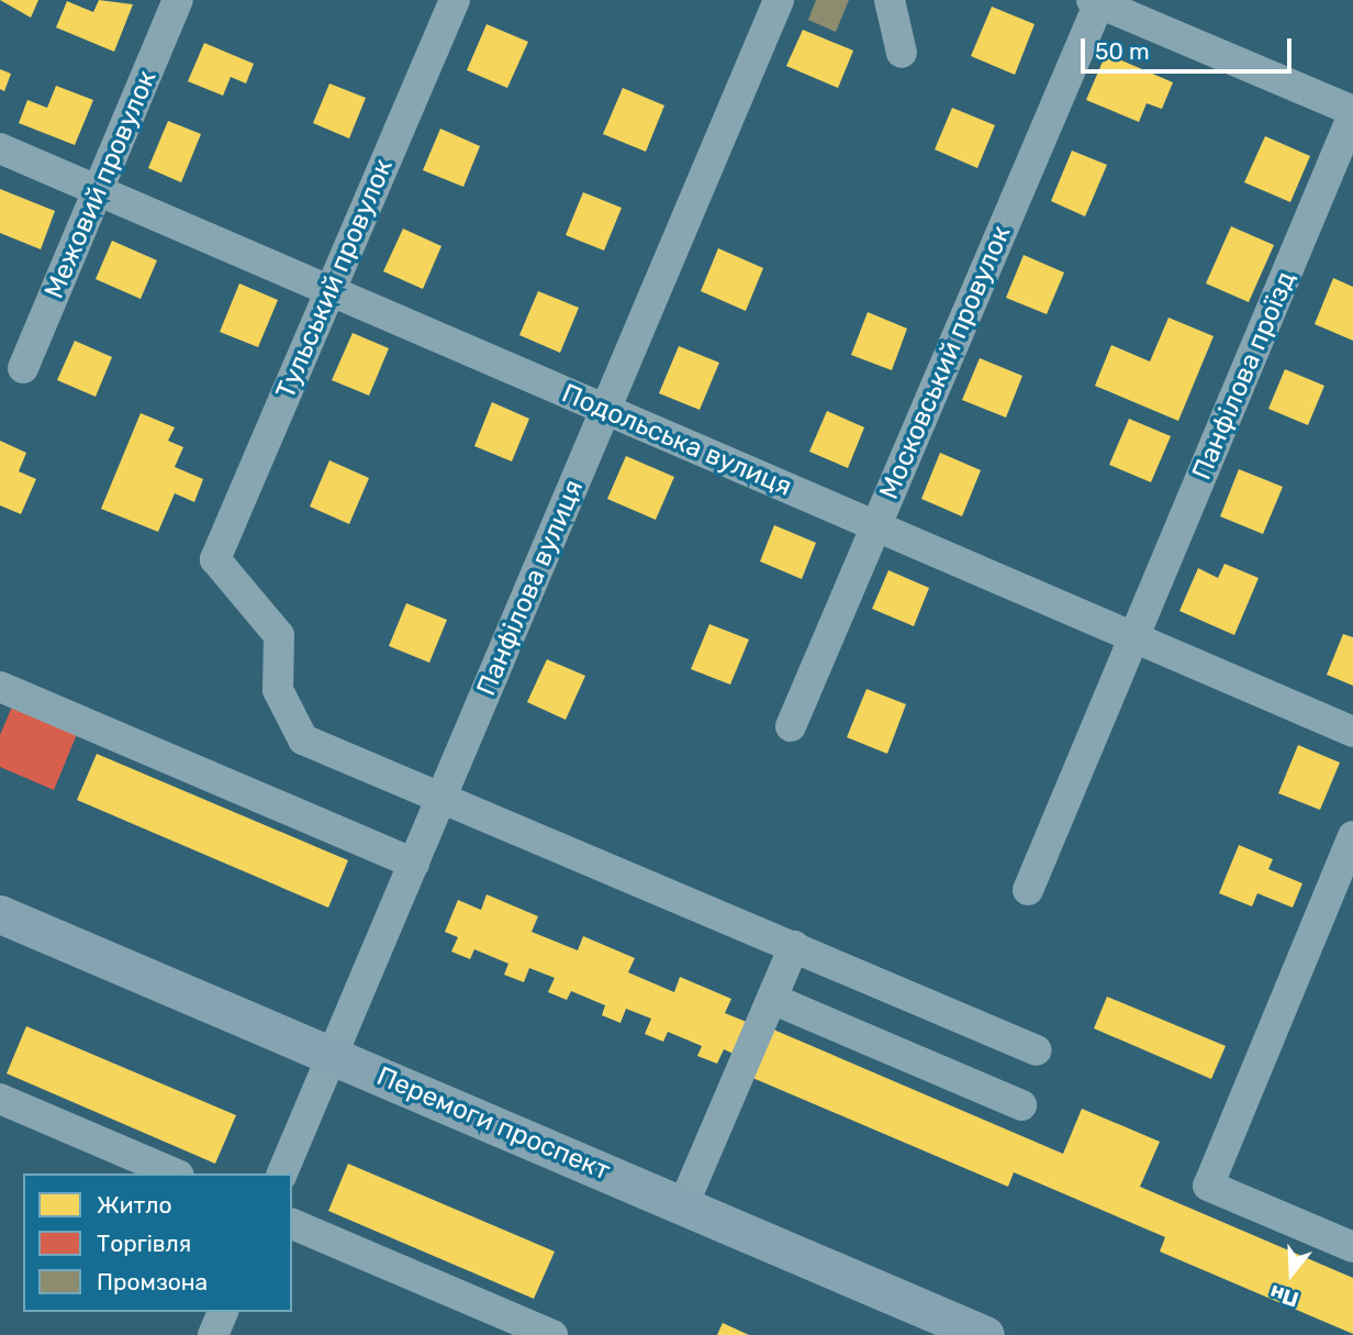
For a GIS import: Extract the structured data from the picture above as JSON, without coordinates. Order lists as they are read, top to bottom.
{
  "streets": {
    "main road": ["Перемоги проспект"],
    "street": [
      "Межовий провулок",
      "Тульський провулок",
      "Московський провулок",
      "Панфілова проїзд",
      "Подольська вулиця",
      "Панфілова вулиця"
    ]
  },
  "crossings": [
    ["Межовий провулок", "Подольська вулиця"],
    ["Тульський провулок", "Подольська вулиця"],
    ["Тульський провулок", "Панфілова вулиця"],
    ["Московський провулок", "Подольська вулиця"],
    ["Панфілова проїзд", "Подольська вулиця"],
    ["Подольська вулиця", "Панфілова вулиця"],
    ["Панфілова вулиця", "Перемоги проспект"]
  ],
  "legend": ["Житло", "Торгівля", "Промзона"],
  "scale_bar": "50 m",
  "north": "bottom"
}
